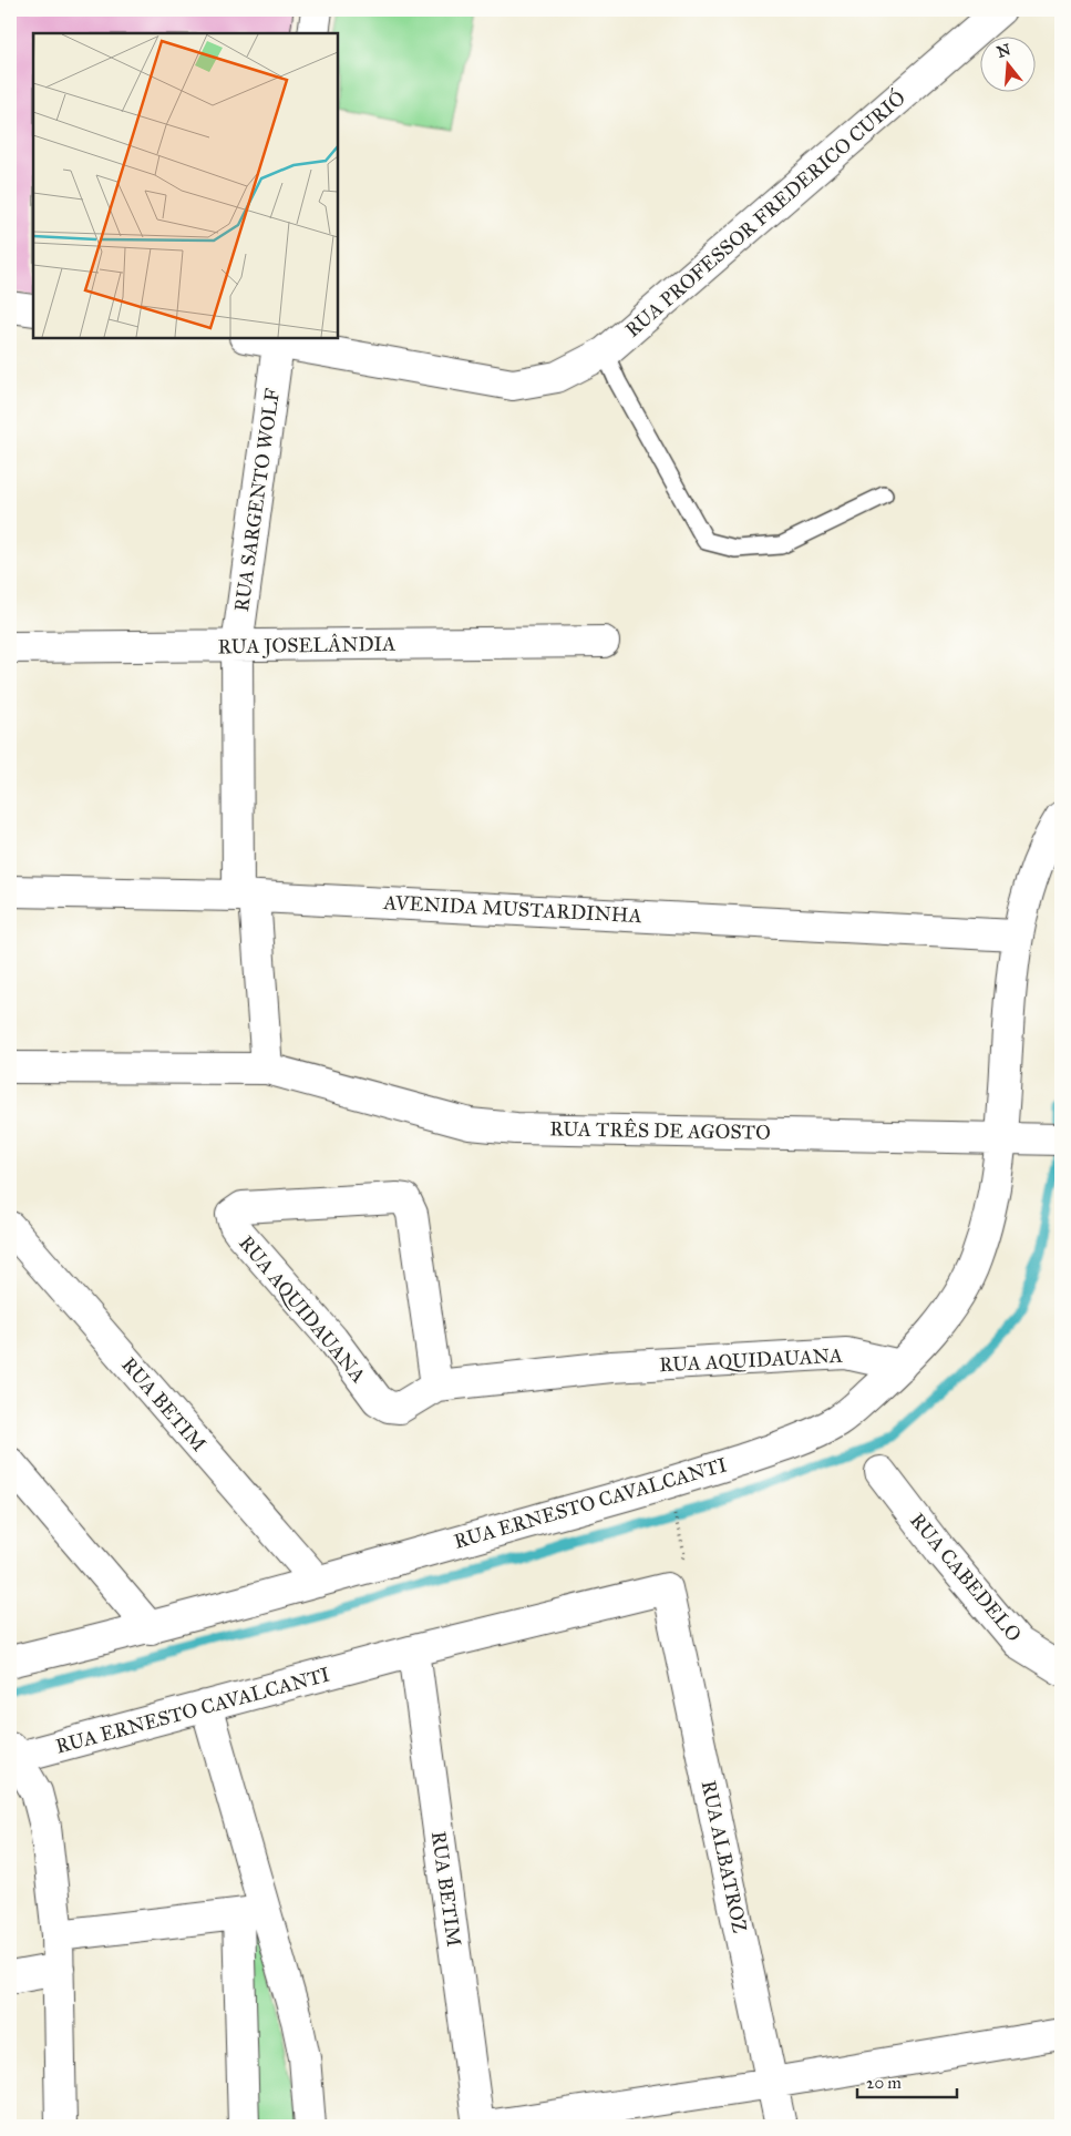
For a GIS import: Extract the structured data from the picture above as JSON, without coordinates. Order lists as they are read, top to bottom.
{
  "streets": {
    "street": [
      "RUA PROFESSOR FREDERICO CURIÓ",
      "RUA SARGENTO WOLF",
      "RUA JOSELÂNDIA",
      "AVENIDA MUSTARDINHA",
      "RUA TRÊS DE AGOSTO",
      "RUA AQUIDAUANA",
      "RUA BETIM",
      "RUA ERNESTO CAVALCANTI",
      "RUA CABEDELO",
      "RUA ALBATROZ"
    ]
  },
  "crossings": [
    ["RUA PROFESSOR FREDERICO CURIÓ", "RUA SARGENTO WOLF"],
    ["RUA SARGENTO WOLF", "RUA JOSELÂNDIA"],
    ["RUA SARGENTO WOLF", "AVENIDA MUSTARDINHA"],
    ["RUA SARGENTO WOLF", "RUA TRÊS DE AGOSTO"],
    ["AVENIDA MUSTARDINHA", "RUA ERNESTO CAVALCANTI"],
    ["RUA TRÊS DE AGOSTO", "RUA ERNESTO CAVALCANTI"],
    ["RUA AQUIDAUANA", "RUA ERNESTO CAVALCANTI"],
    ["RUA BETIM", "RUA ERNESTO CAVALCANTI"],
    ["RUA ERNESTO CAVALCANTI", "RUA ALBATROZ"]
  ],
  "scale_bar": "20 m",
  "north": "top"
}
